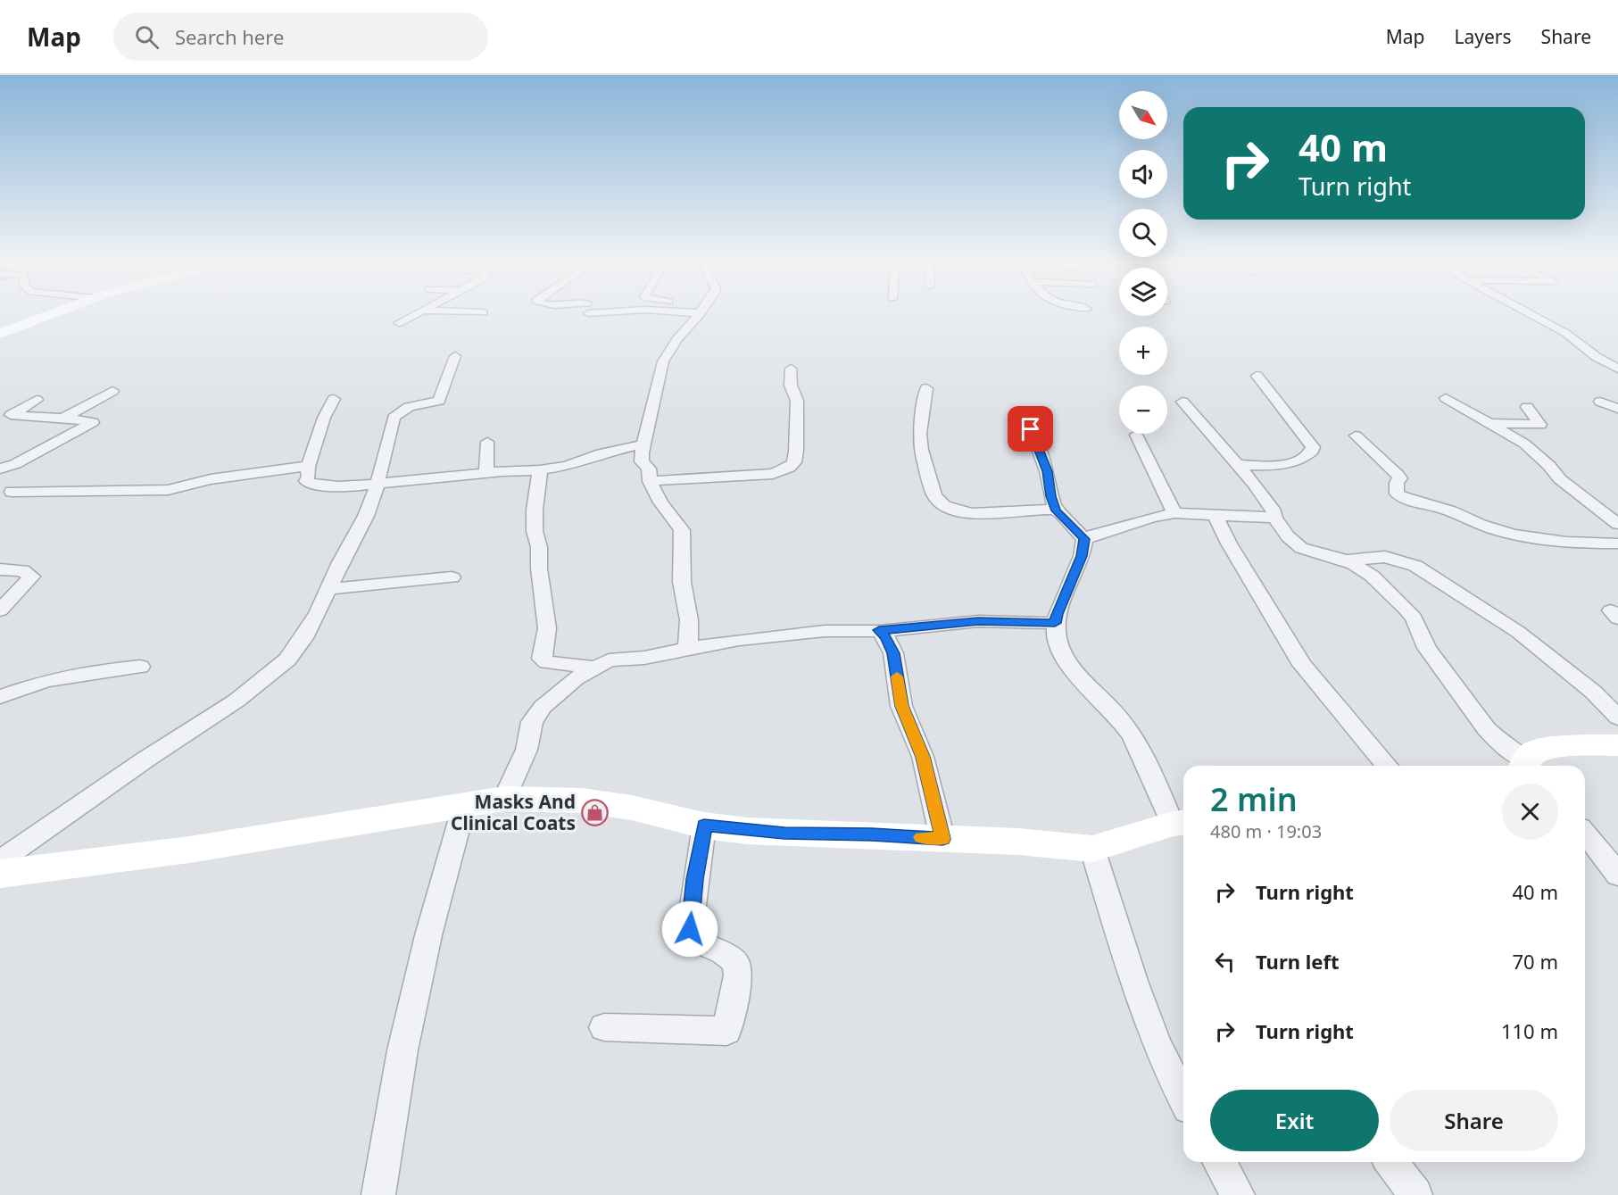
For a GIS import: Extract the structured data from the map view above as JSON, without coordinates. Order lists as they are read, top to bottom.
{
  "places": {
    "shop": ["Masks And Clinical Coats"]
  },
  "north": "bottom right",
  "page": {
    "header": "Map",
    "search": "Search here",
    "nav": ["Map", "Layers", "Share"],
    "map_buttons": ["+", "−"],
    "turn": ["40 m", "Turn right"],
    "heading": ["2 min", "480 m · 19:03"],
    "list": [
      {
        "name": "Turn right",
        "value": "40 m"
      },
      {
        "name": "Turn left",
        "value": "70 m"
      },
      {
        "name": "Turn right",
        "value": "110 m"
      }
    ],
    "buttons": ["Exit", "Share"]
  }
}
